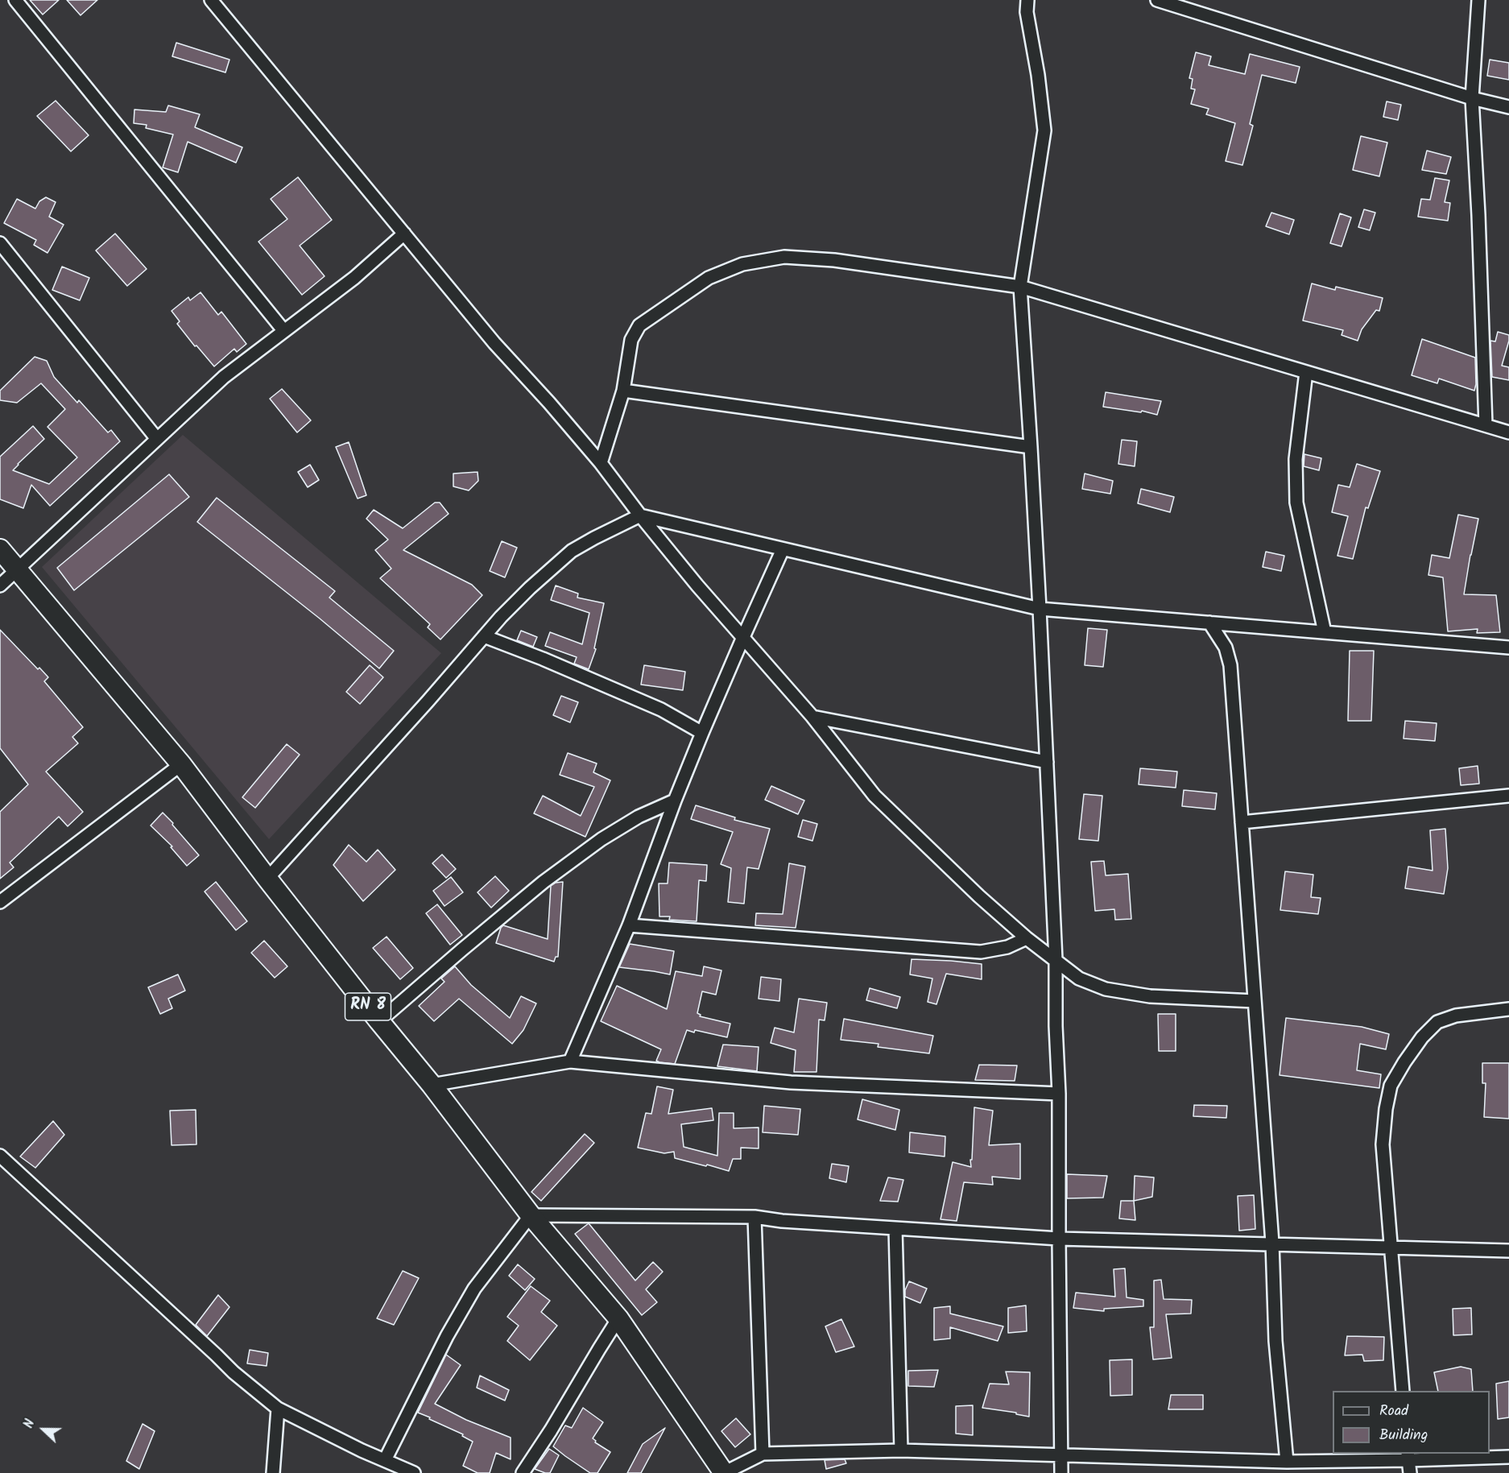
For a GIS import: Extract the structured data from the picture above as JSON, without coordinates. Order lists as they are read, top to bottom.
{
  "streets": {
    "main road": ["RN 8"]
  },
  "legend": ["Road", "Building"],
  "north": "left"
}
